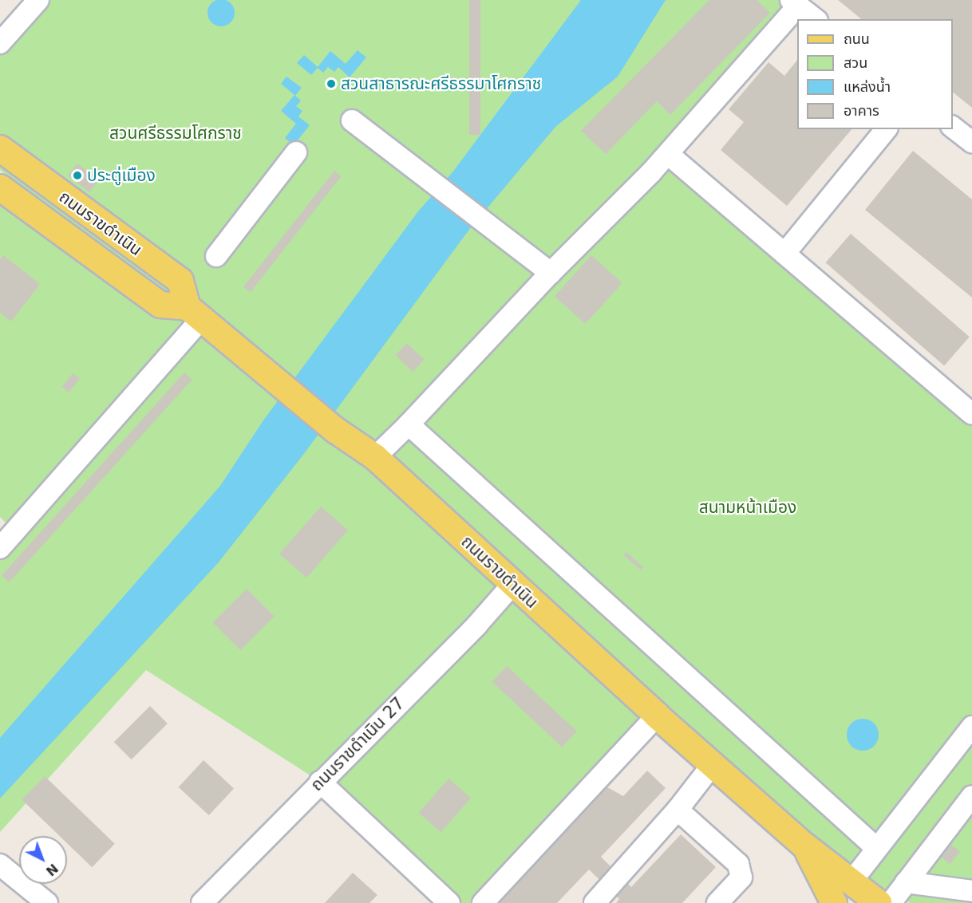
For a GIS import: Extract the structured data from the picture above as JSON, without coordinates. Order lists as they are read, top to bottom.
{
  "streets": {
    "main road": ["ถนนราขดำเนิน"],
    "street": ["ถนนราขดำเนิน 27"]
  },
  "crossings": [
    ["ถนนราขดำเนิน", "ถนนราขดำเนิน 27"]
  ],
  "parks": ["สวนศรีธรรมโศกราช", "สนามหน้าเมือง"],
  "places": ["สวนสาธารณะศรีธรรมาโศกราช", "ประตู่เมือง"],
  "legend": [
    "ถนน",
    "สวน",
    "แหล่งน้ำ",
    "อาคาร"
  ],
  "north": "bottom right"
}
